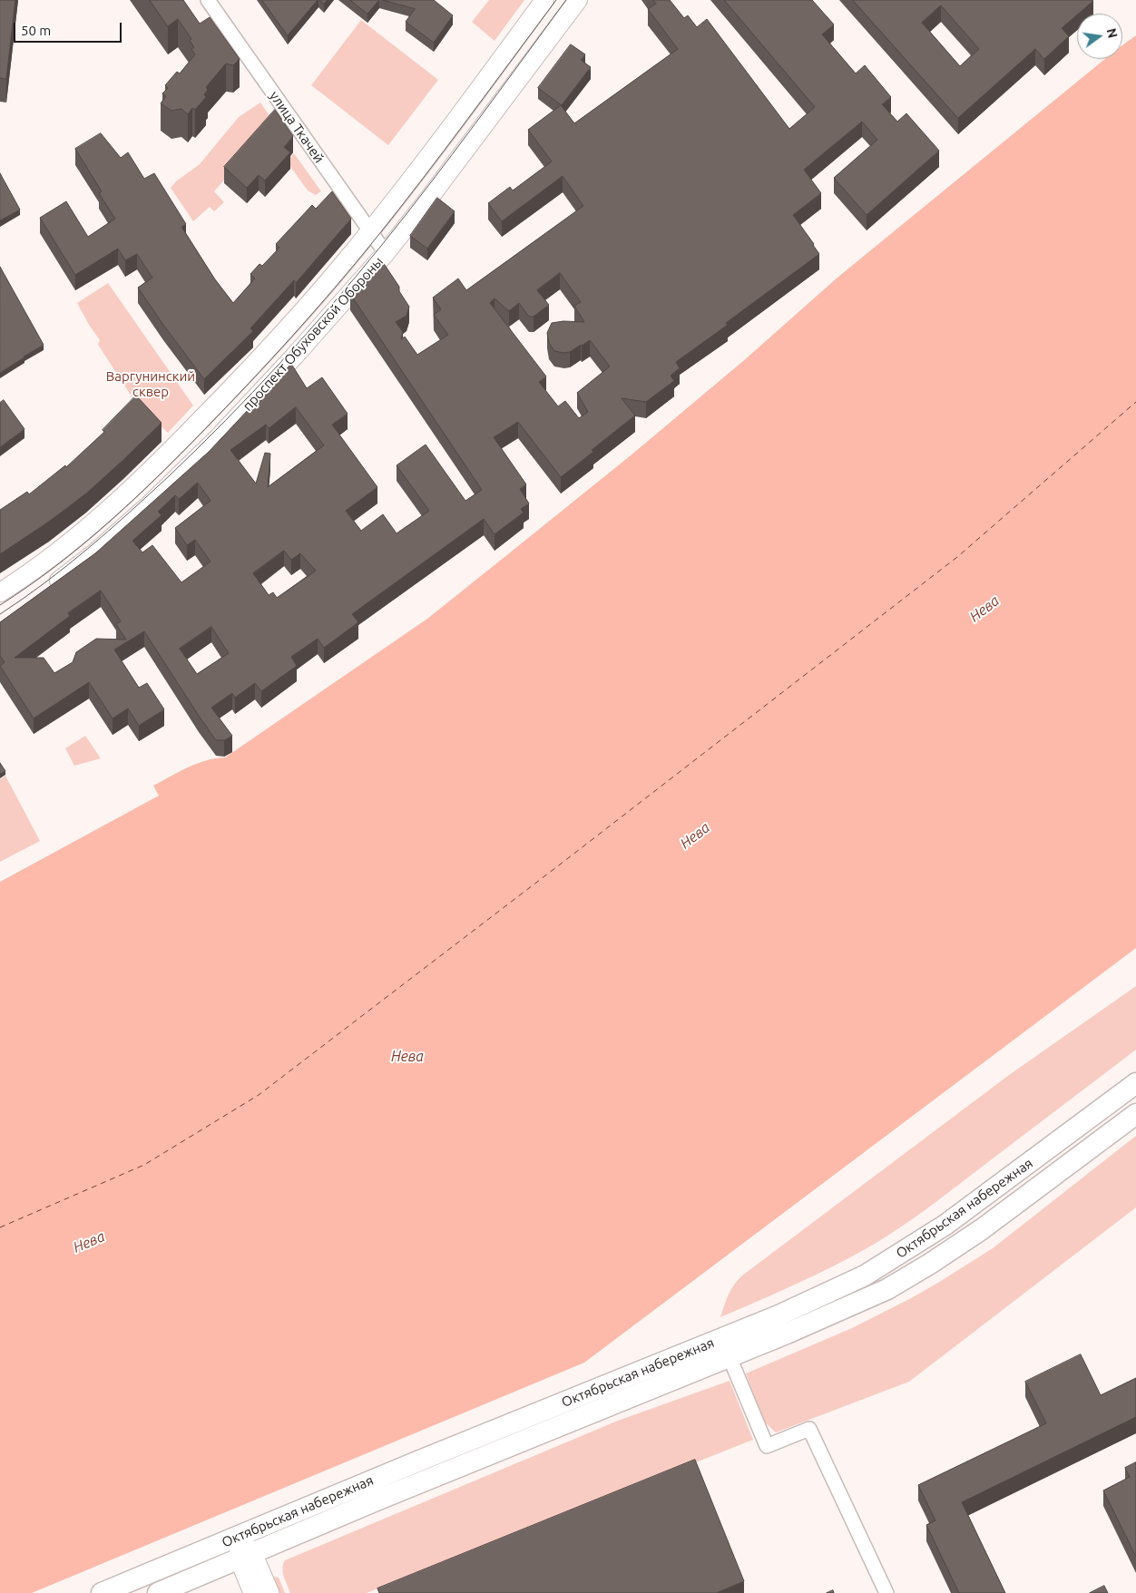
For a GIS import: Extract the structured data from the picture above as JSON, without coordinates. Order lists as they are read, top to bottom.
{
  "streets": {
    "main road": ["проспект Обуховской Обороны", "Октябрьская набережная"],
    "street": ["улица Ткачей"]
  },
  "crossings": [
    ["улица Ткачей", "проспект Обуховской Обороны"]
  ],
  "water": ["Нева"],
  "parks": ["Варгунинский сквер"],
  "scale_bar": "50 m",
  "north": "right"
}
